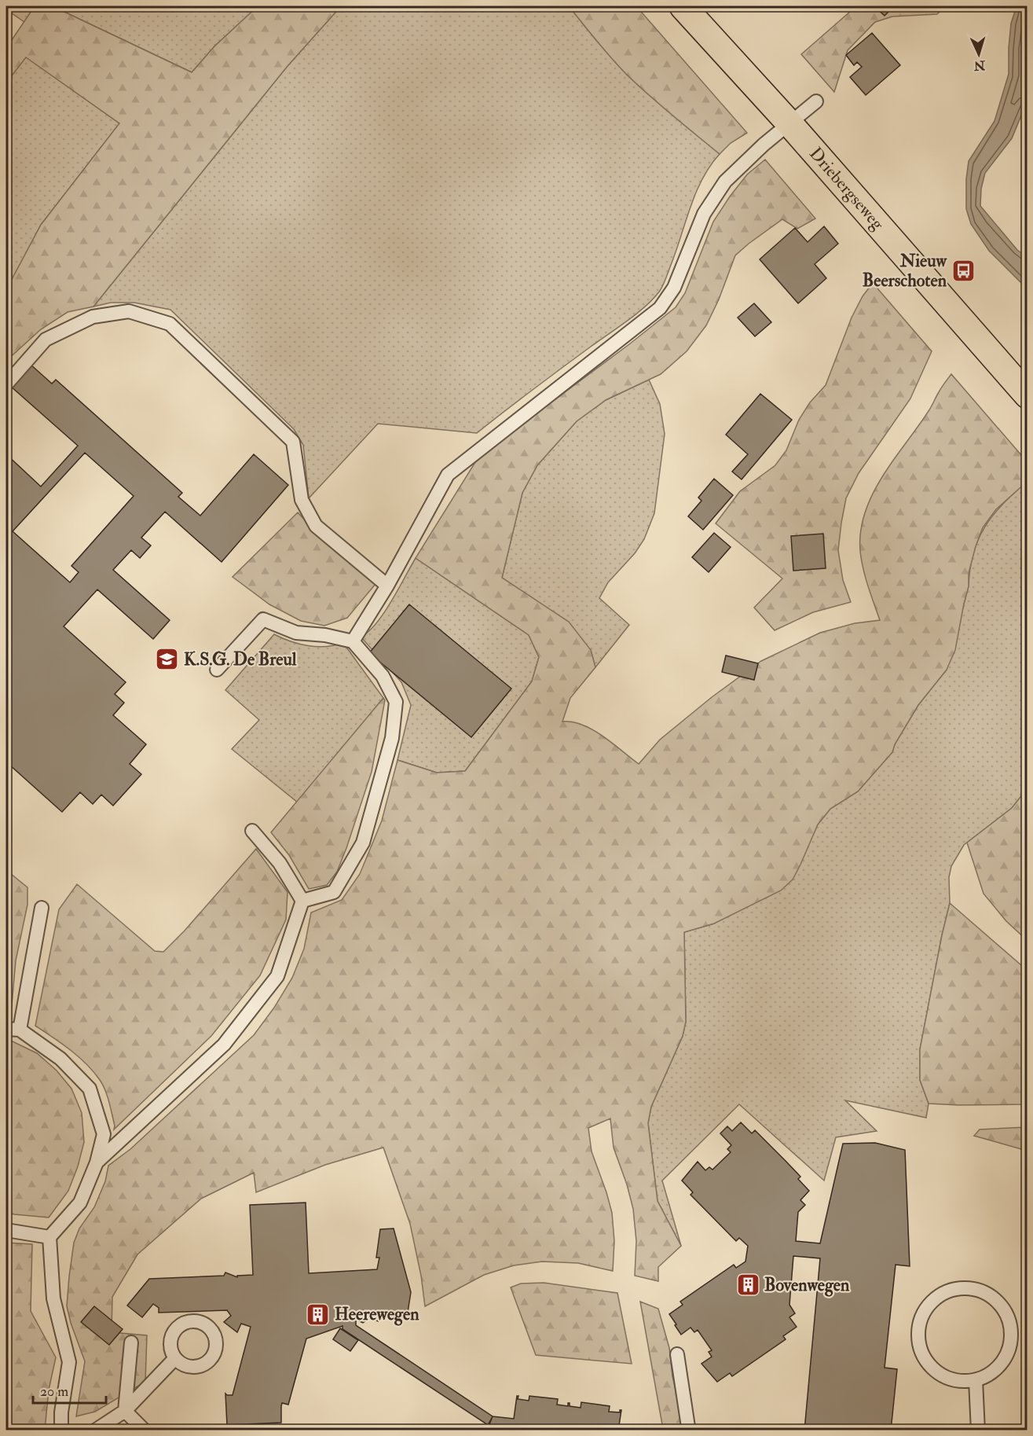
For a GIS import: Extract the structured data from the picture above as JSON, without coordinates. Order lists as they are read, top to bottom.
{
  "streets": {
    "main road": ["Driebergseweg"]
  },
  "places": {
    "bus stop": ["Nieuw Beerschoten"],
    "school or university": ["K.S.G. De Breul"],
    "building": ["Bovenwegen", "Heerewegen"]
  },
  "scale_bar": "20 m",
  "north": "bottom"
}
